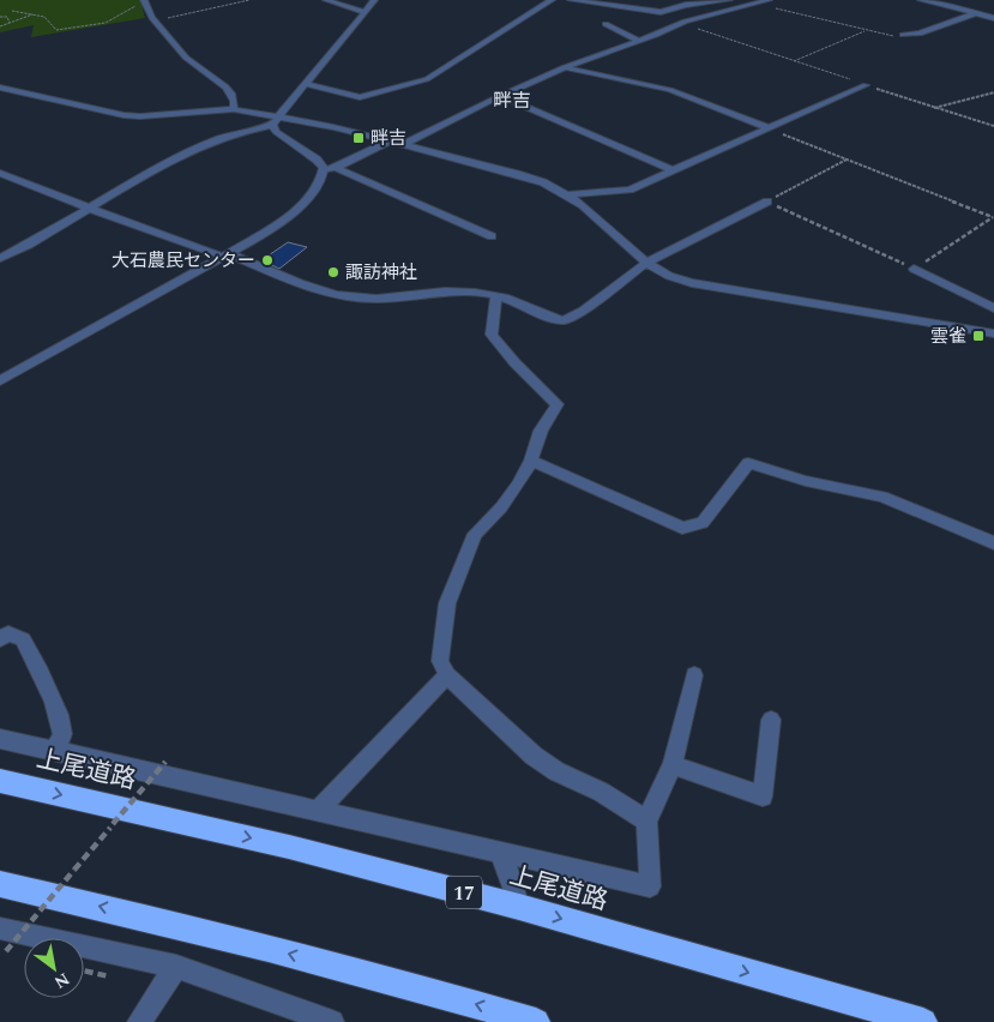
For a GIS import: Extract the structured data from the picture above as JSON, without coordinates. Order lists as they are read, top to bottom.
{
  "streets": {
    "highway": ["上尾道路", "17"]
  },
  "districts": ["畔吉"],
  "places": {
    "transit": ["畔吉", "雲雀"],
    "other": ["大石農民センター", "諏訪神社"]
  },
  "north": "bottom right"
}
